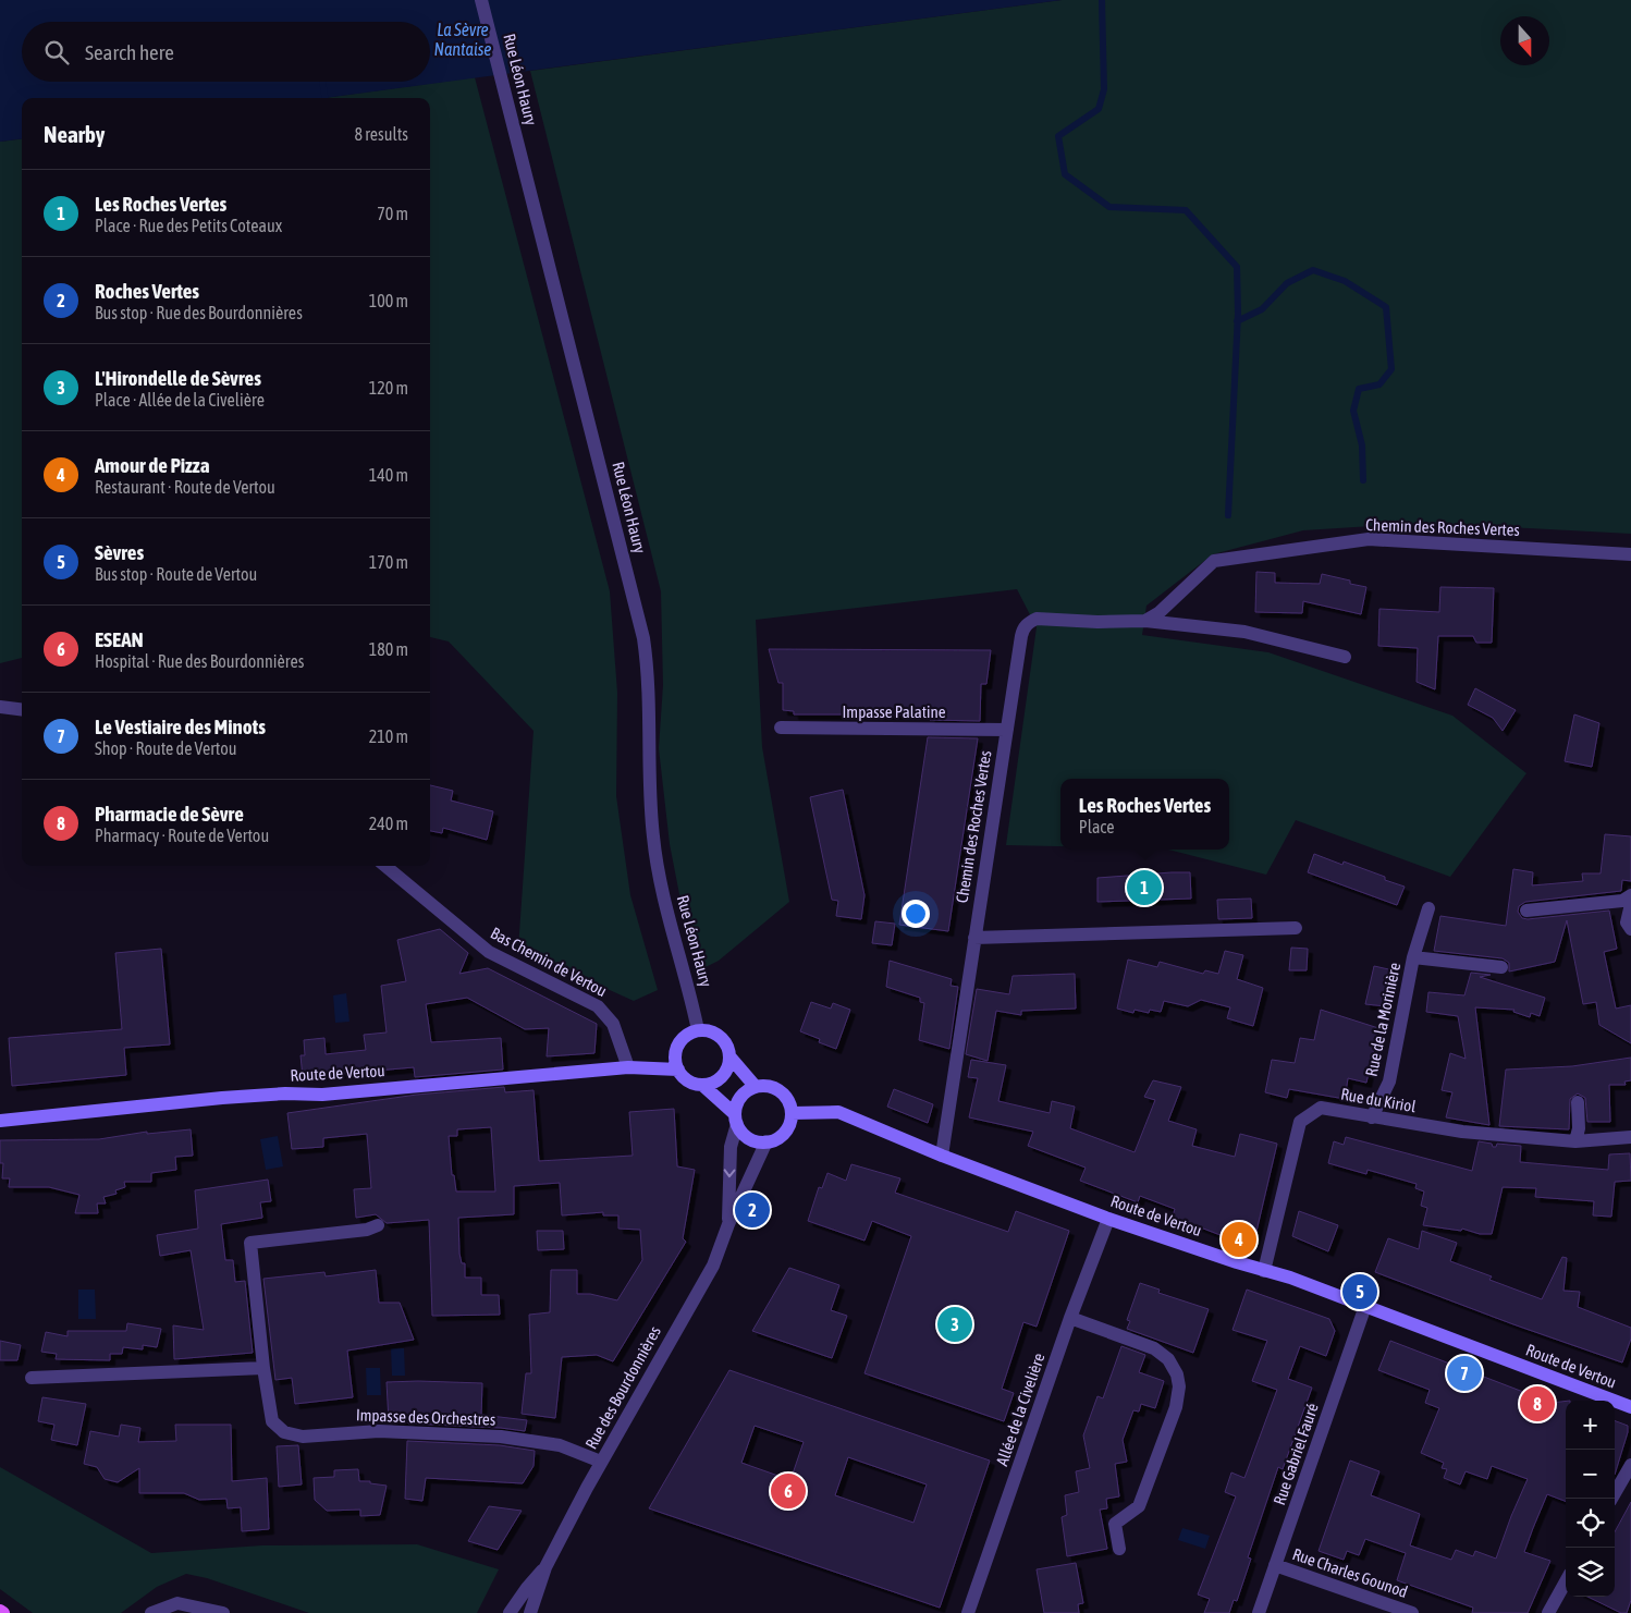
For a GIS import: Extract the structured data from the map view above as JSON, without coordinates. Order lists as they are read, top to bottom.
{
  "streets": {
    "main road": ["Route de Vertou"],
    "street": [
      "Rue Léon Haury",
      "Chemin des Roches Vertes",
      "Impasse Palatine",
      "Bas Chemin de Vertou",
      "Rue de la Morinière",
      "Rue du Kiriol",
      "Rue des Bourdonnières",
      "Allée de la Civelière",
      "Impasse des Orchestres",
      "Rue Gabriel Fauré",
      "Rue Charles Gounod"
    ]
  },
  "crossings": [
    ["Rue Léon Haury", "Route de Vertou"],
    ["Chemin des Roches Vertes", "Impasse Palatine"],
    ["Chemin des Roches Vertes", "Route de Vertou"],
    ["Bas Chemin de Vertou", "Route de Vertou"],
    ["Rue de la Morinière", "Rue du Kiriol"],
    ["Route de Vertou", "Rue du Kiriol"],
    ["Route de Vertou", "Rue des Bourdonnières"],
    ["Route de Vertou", "Allée de la Civelière"],
    ["Route de Vertou", "Rue Gabriel Fauré"],
    ["Rue des Bourdonnières", "Impasse des Orchestres"],
    ["Rue Gabriel Fauré", "Rue Charles Gounod"]
  ],
  "water": ["La Sèvre Nantaise"],
  "north": "bottom",
  "page": {
    "search": "Search here",
    "heading": ["Nearby", "8 results"],
    "list": [
      {
        "mark": "1",
        "name": "Les Roches Vertes",
        "note": "Place · Rue des Petits Coteaux",
        "value": "70 m"
      },
      {
        "mark": "2",
        "name": "Roches Vertes",
        "note": "Bus stop · Rue des Bourdonnières",
        "value": "100 m"
      },
      {
        "mark": "3",
        "name": "L'Hirondelle de Sèvres",
        "note": "Place · Allée de la Civelière",
        "value": "120 m"
      },
      {
        "mark": "4",
        "name": "Amour de Pizza",
        "note": "Restaurant · Route de Vertou",
        "value": "140 m"
      },
      {
        "mark": "5",
        "name": "Sèvres",
        "note": "Bus stop · Route de Vertou",
        "value": "170 m"
      },
      {
        "mark": "6",
        "name": "ESEAN",
        "note": "Hospital · Rue des Bourdonnières",
        "value": "180 m"
      },
      {
        "mark": "7",
        "name": "Le Vestiaire des Minots",
        "note": "Shop · Route de Vertou",
        "value": "210 m"
      },
      {
        "mark": "8",
        "name": "Pharmacie de Sèvre",
        "note": "Pharmacy · Route de Vertou",
        "value": "240 m"
      }
    ],
    "popup": ["Les Roches Vertes", "Place"],
    "pins": [
      "1",
      "2",
      "4",
      "5",
      "3",
      "7",
      "8",
      "6"
    ],
    "map_buttons": ["+", "−"]
  }
}
